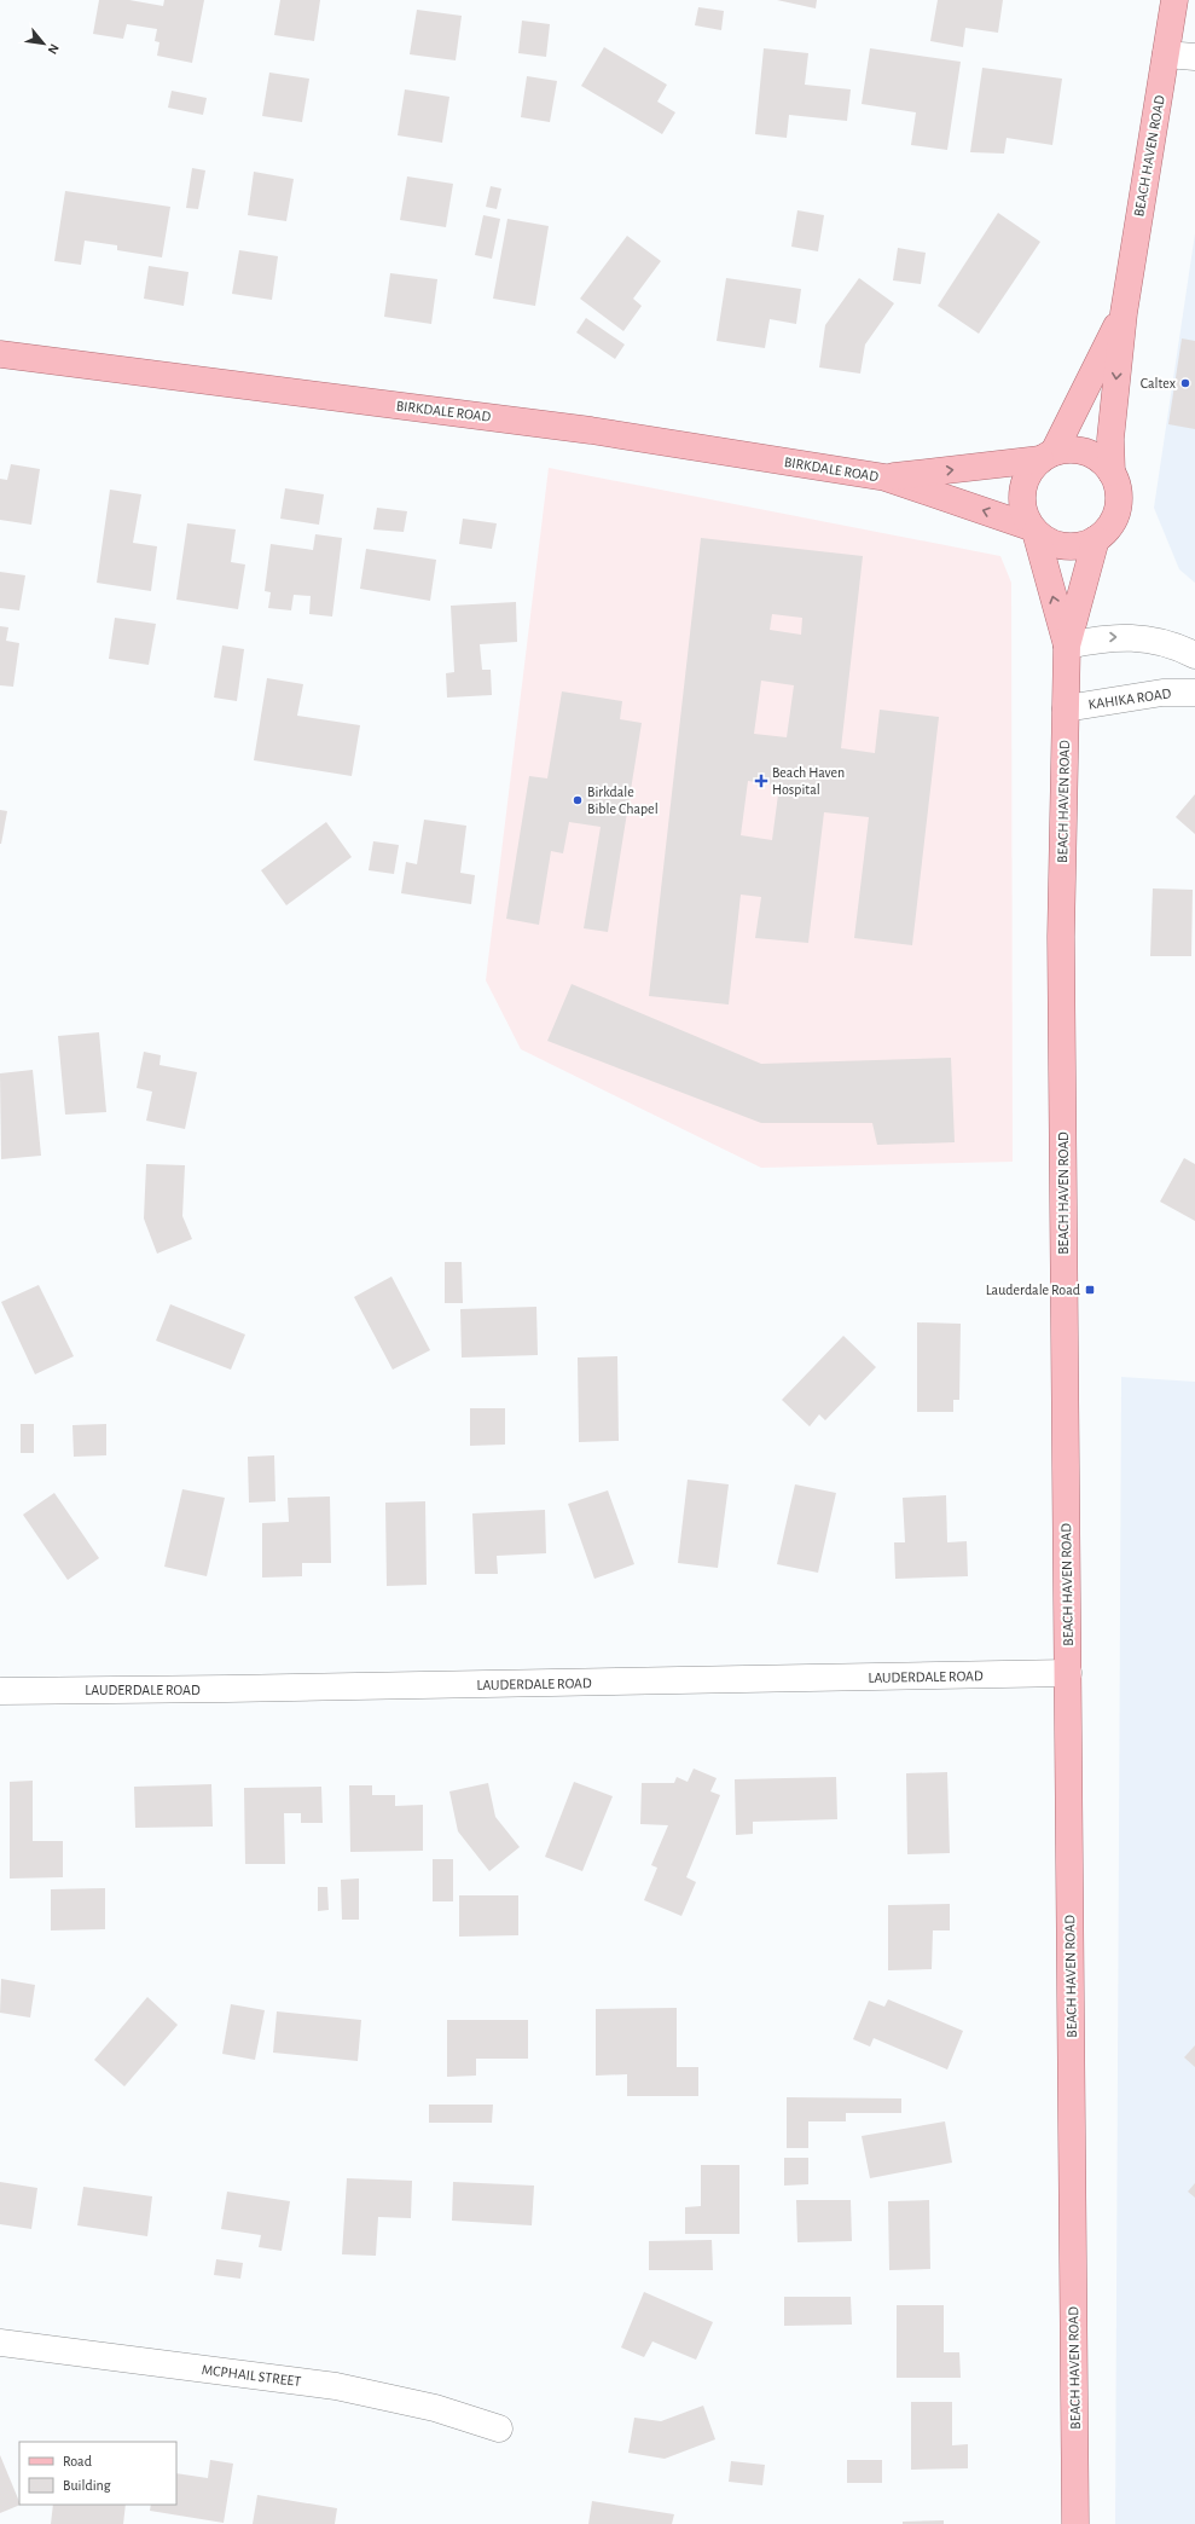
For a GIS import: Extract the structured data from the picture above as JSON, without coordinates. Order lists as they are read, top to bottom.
{
  "streets": {
    "main road": ["BEACH HAVEN ROAD", "BIRKDALE ROAD"],
    "street": ["KAHIKA ROAD", "LAUDERDALE ROAD", "MCPHAIL STREET"]
  },
  "crossings": [
    ["BEACH HAVEN ROAD", "BIRKDALE ROAD"],
    ["BEACH HAVEN ROAD", "KAHIKA ROAD"],
    ["BEACH HAVEN ROAD", "LAUDERDALE ROAD"]
  ],
  "places": {
    "other": ["Caltex", "Birkdale Bible Chapel"],
    "health": ["Beach Haven Hospital"],
    "transit": ["Lauderdale Road"]
  },
  "legend": ["Road", "Building"],
  "north": "bottom right"
}
